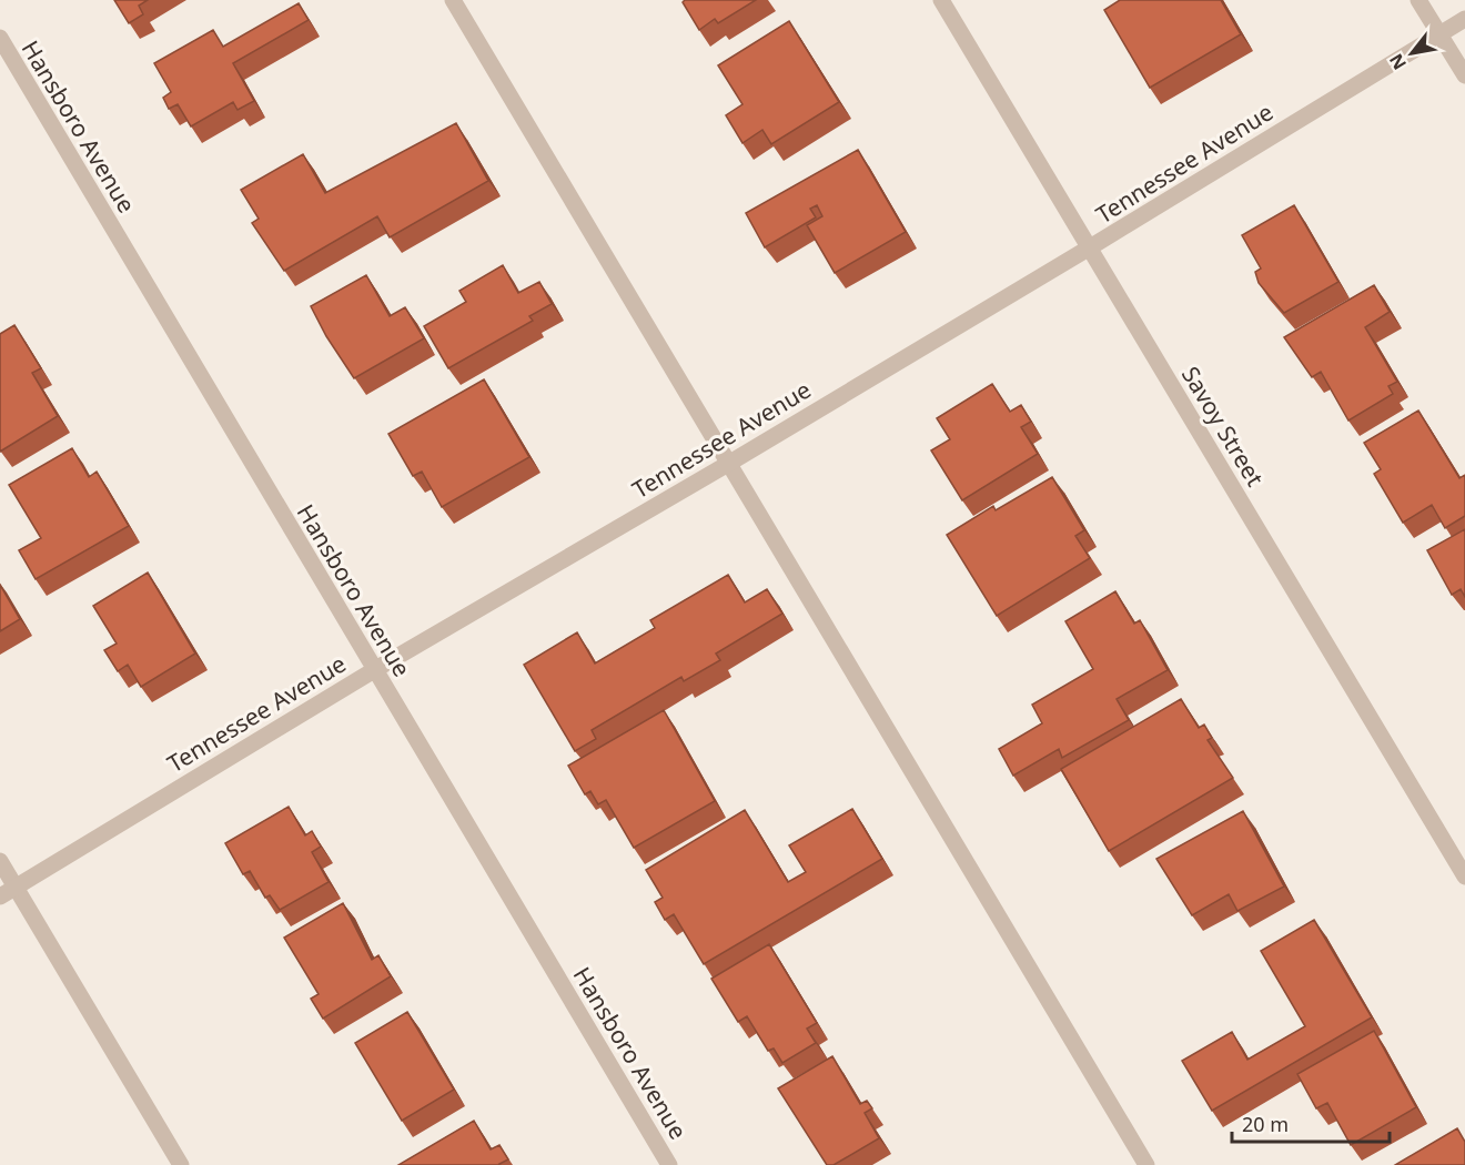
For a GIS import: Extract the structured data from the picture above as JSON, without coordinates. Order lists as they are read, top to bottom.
{
  "streets": {
    "street": ["Hansboro Avenue", "Tennessee Avenue", "Savoy Street"]
  },
  "crossings": [
    ["Hansboro Avenue", "Tennessee Avenue"],
    ["Tennessee Avenue", "Savoy Street"]
  ],
  "scale_bar": "20 m",
  "north": "bottom left"
}
